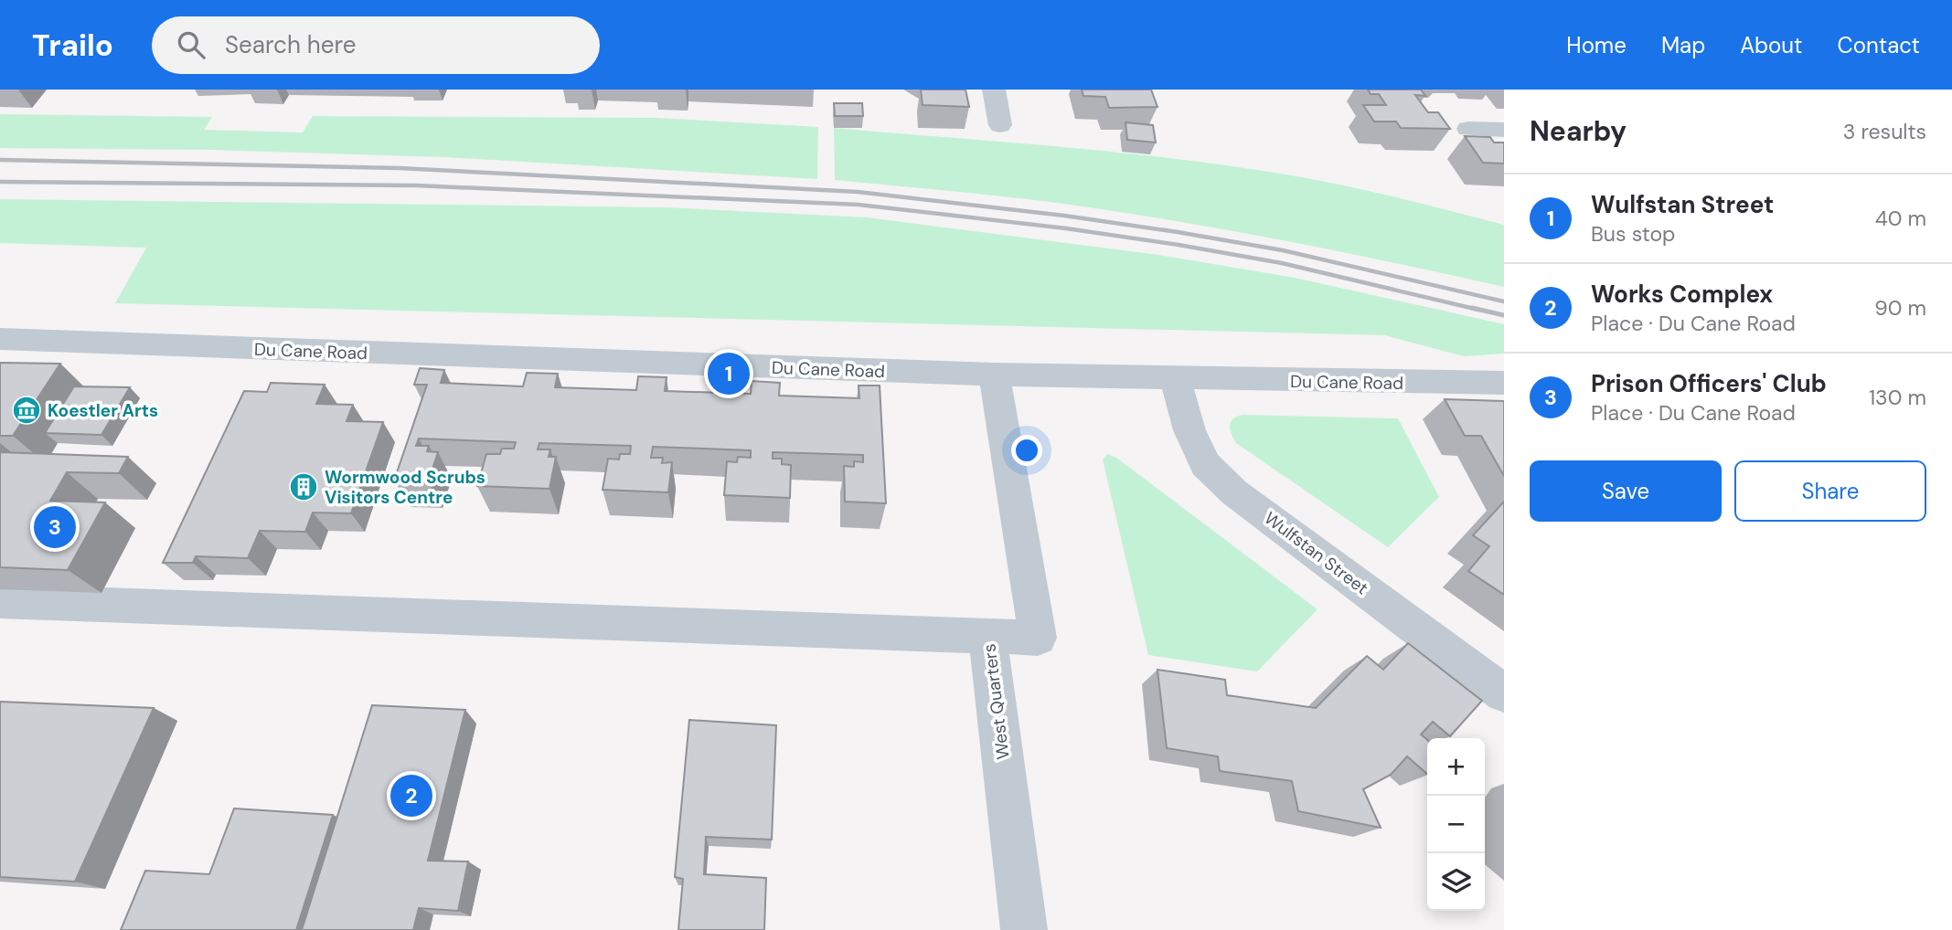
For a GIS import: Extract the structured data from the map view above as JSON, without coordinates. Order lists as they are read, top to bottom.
{
  "streets": {
    "street": ["Du Cane Road", "Wulfstan Street", "West Quarters"]
  },
  "crossings": [
    ["Du Cane Road", "Wulfstan Street"],
    ["Du Cane Road", "West Quarters"]
  ],
  "places": {
    "museum": ["Koestler Arts"],
    "building": ["Wormwood Scrubs Visitors Centre"]
  },
  "page": {
    "header": "Trailo",
    "search": "Search here",
    "nav": [
      "Home",
      "Map",
      "About",
      "Contact"
    ],
    "heading": ["Nearby", "3 results"],
    "list": [
      {
        "mark": "1",
        "name": "Wulfstan Street",
        "note": "Bus stop",
        "value": "40 m"
      },
      {
        "mark": "2",
        "name": "Works Complex",
        "note": "Place · Du Cane Road",
        "value": "90 m"
      },
      {
        "mark": "3",
        "name": "Prison Officers' Club",
        "note": "Place · Du Cane Road",
        "value": "130 m"
      }
    ],
    "pins": ["1", "3", "2"],
    "buttons": ["Save", "Share"],
    "map_buttons": ["+", "−"]
  }
}
